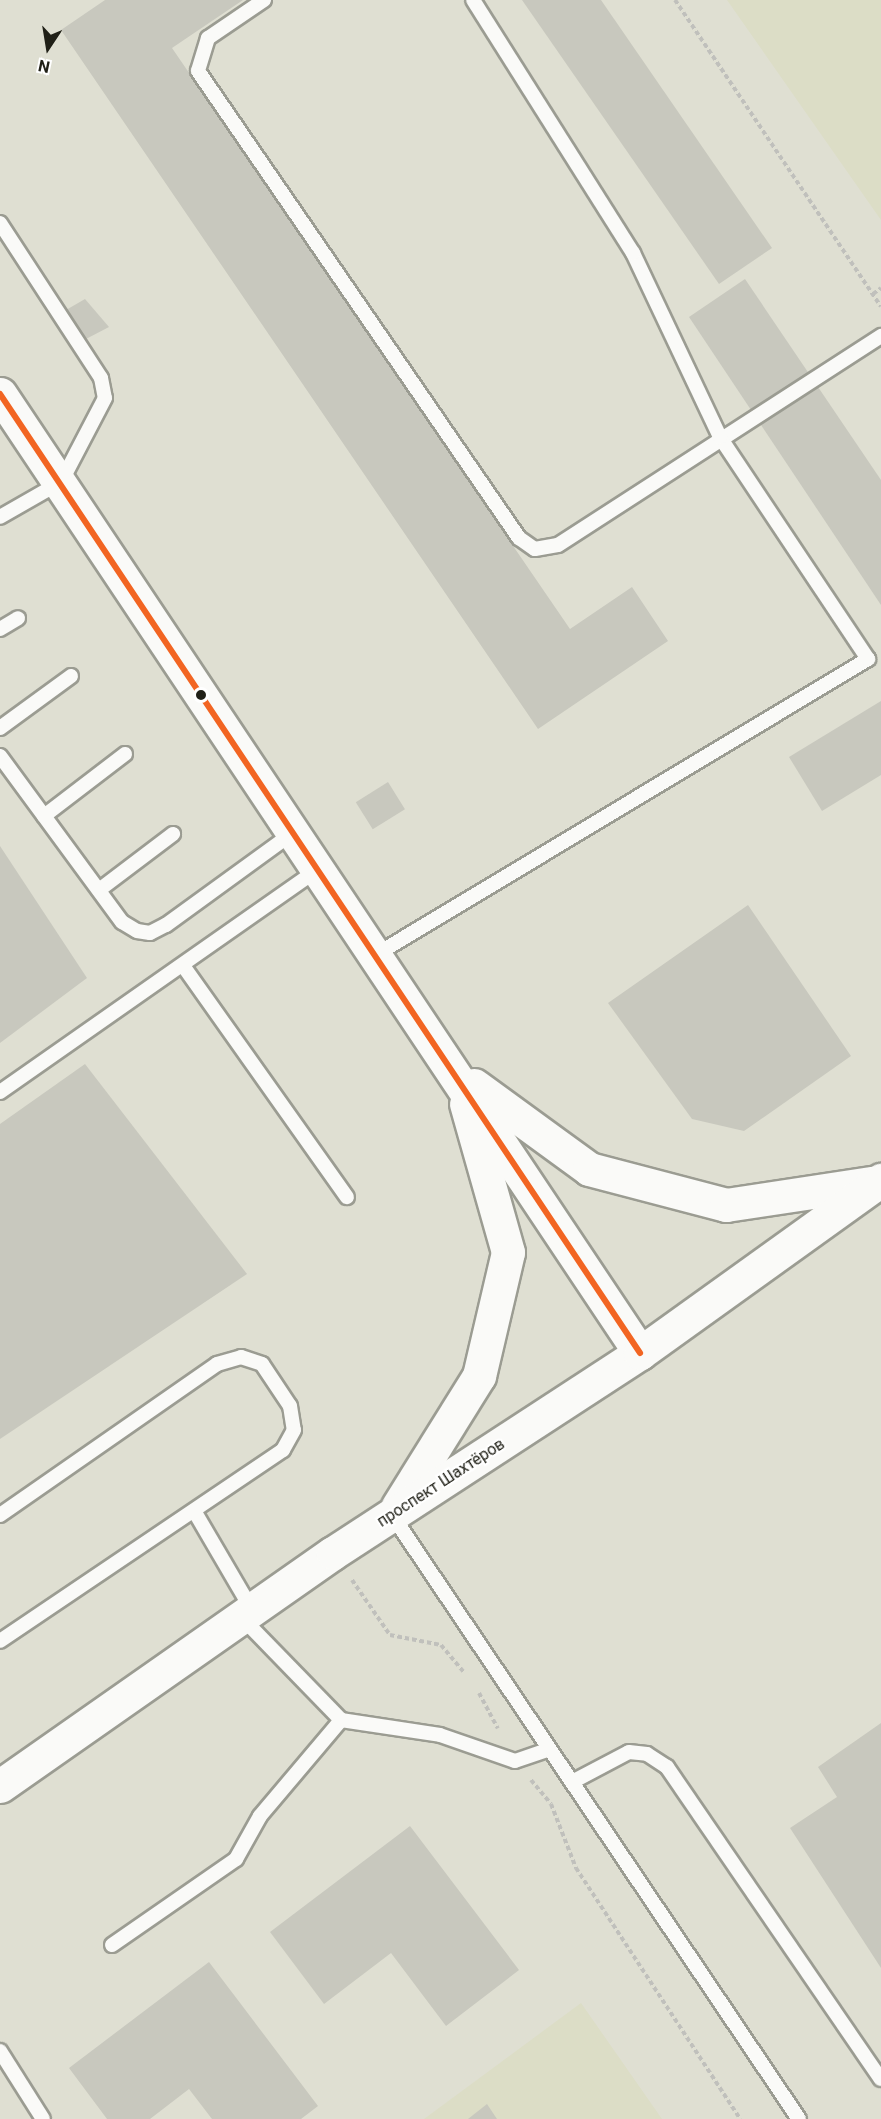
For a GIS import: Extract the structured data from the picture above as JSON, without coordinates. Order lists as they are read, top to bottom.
{
  "streets": {
    "street": ["проспект Шахтёров"]
  },
  "north": "bottom"
}
